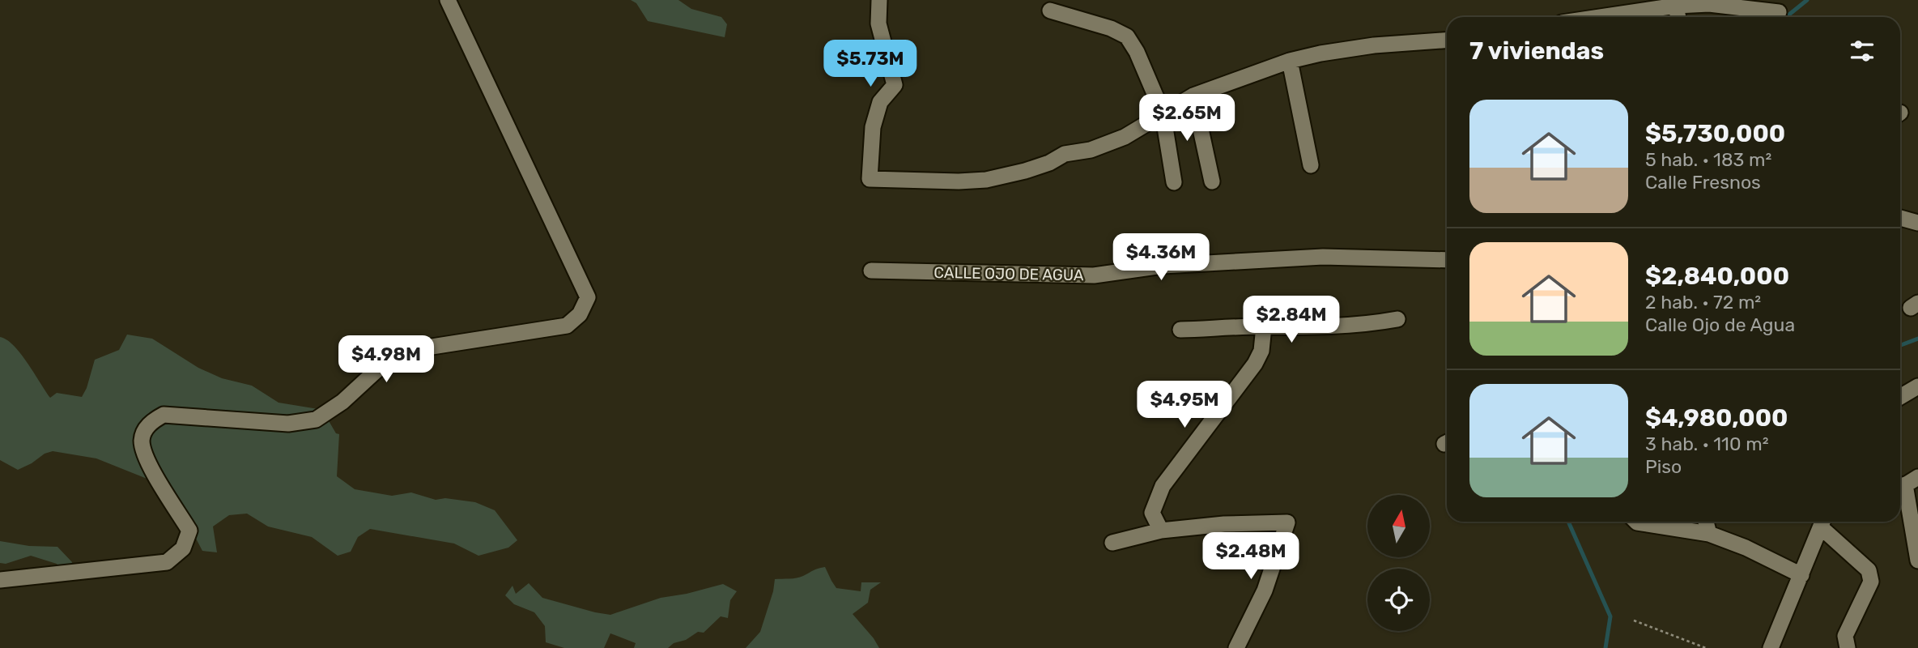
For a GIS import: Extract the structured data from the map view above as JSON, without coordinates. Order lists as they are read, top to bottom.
{
  "streets": {
    "street": ["CALLE OJO DE AGUA"]
  },
  "north": "top",
  "page": {
    "heading": "7 viviendas",
    "price": [
      "$5.73M",
      "$2.65M",
      "$4.36M",
      "$2.84M",
      "$4.98M",
      "$4.95M",
      "$2.48M"
    ],
    "list": [
      {
        "name": "$5,730,000",
        "note": "5 hab. · 183 m² · Calle Fresnos"
      },
      {
        "name": "$2,840,000",
        "note": "2 hab. · 72 m² · Calle Ojo de Agua"
      },
      {
        "name": "$4,980,000",
        "note": "3 hab. · 110 m² · Piso"
      }
    ]
  }
}
